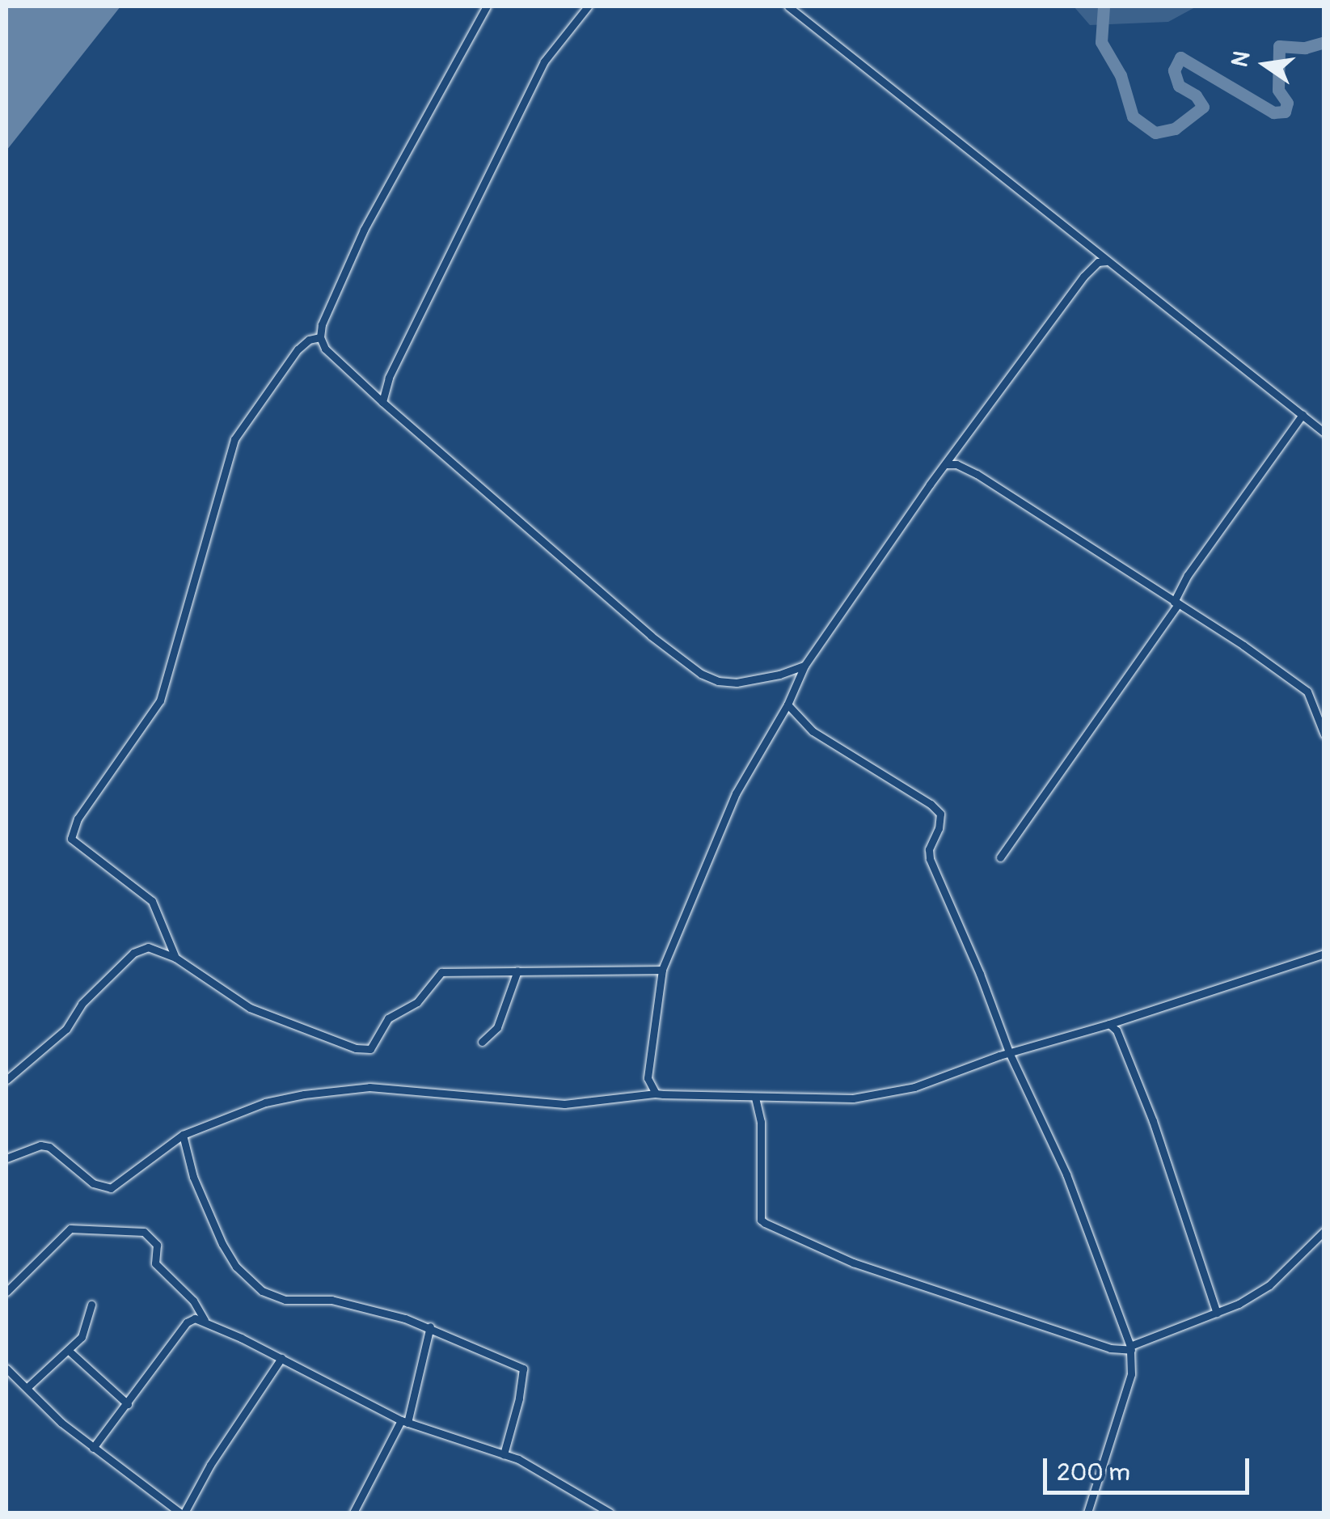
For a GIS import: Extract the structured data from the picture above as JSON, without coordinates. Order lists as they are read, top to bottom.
{
  "scale_bar": "200 m",
  "north": "left"
}
